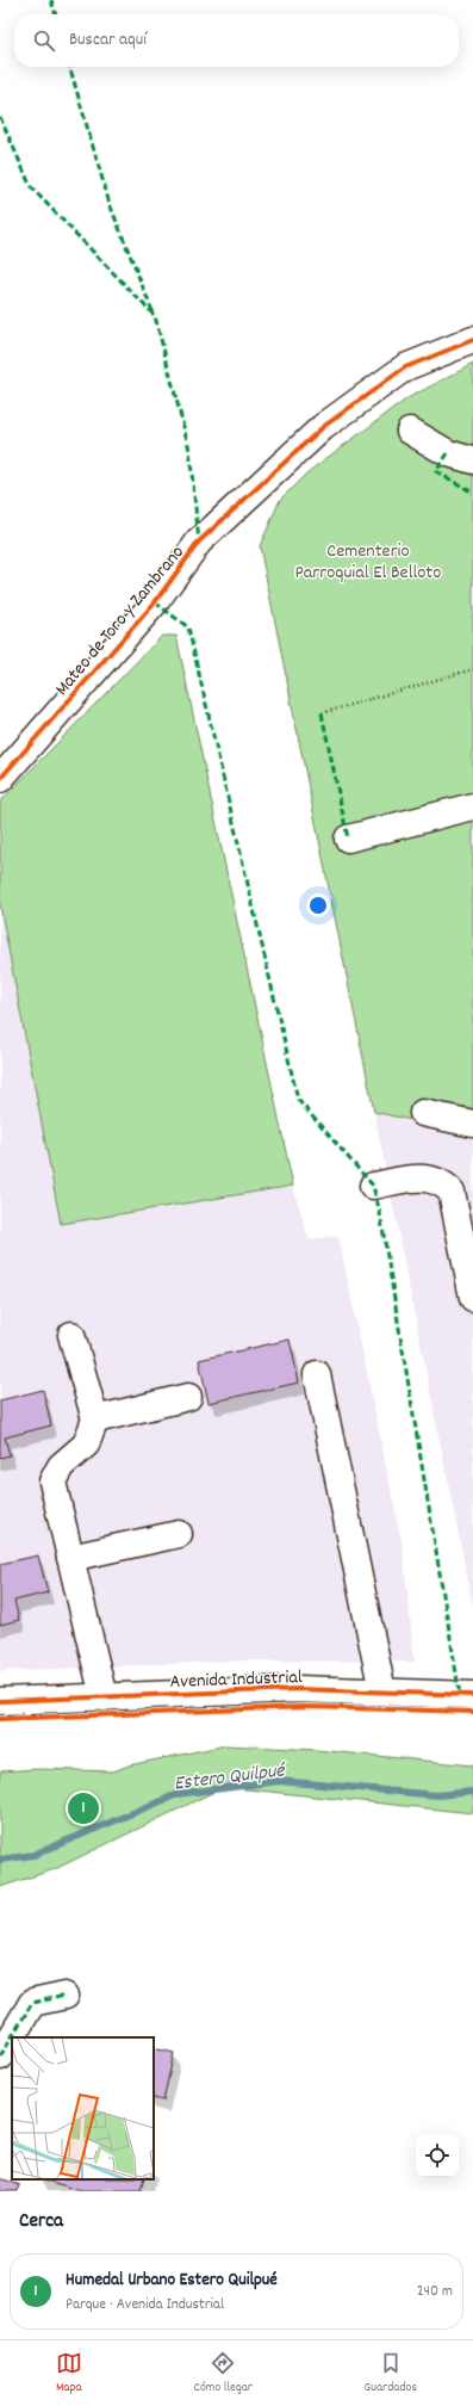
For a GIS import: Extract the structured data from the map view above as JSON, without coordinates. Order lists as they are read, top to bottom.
{
  "streets": {
    "street": ["Mateo de Toro y Zambrano", "Avenida Industrial"]
  },
  "water": ["Estero Quilpué"],
  "parks": ["Cementerio Parroquial El Belloto"],
  "page": {
    "search": "Buscar aquí",
    "pins": "1",
    "heading": "Cerca",
    "list": [
      {
        "mark": "1",
        "name": "Humedal Urbano Estero Quilpué",
        "note": "Parque · Avenida Industrial",
        "value": "240 m"
      }
    ],
    "nav": ["Mapa", "Cómo llegar", "Guardados"]
  }
}
